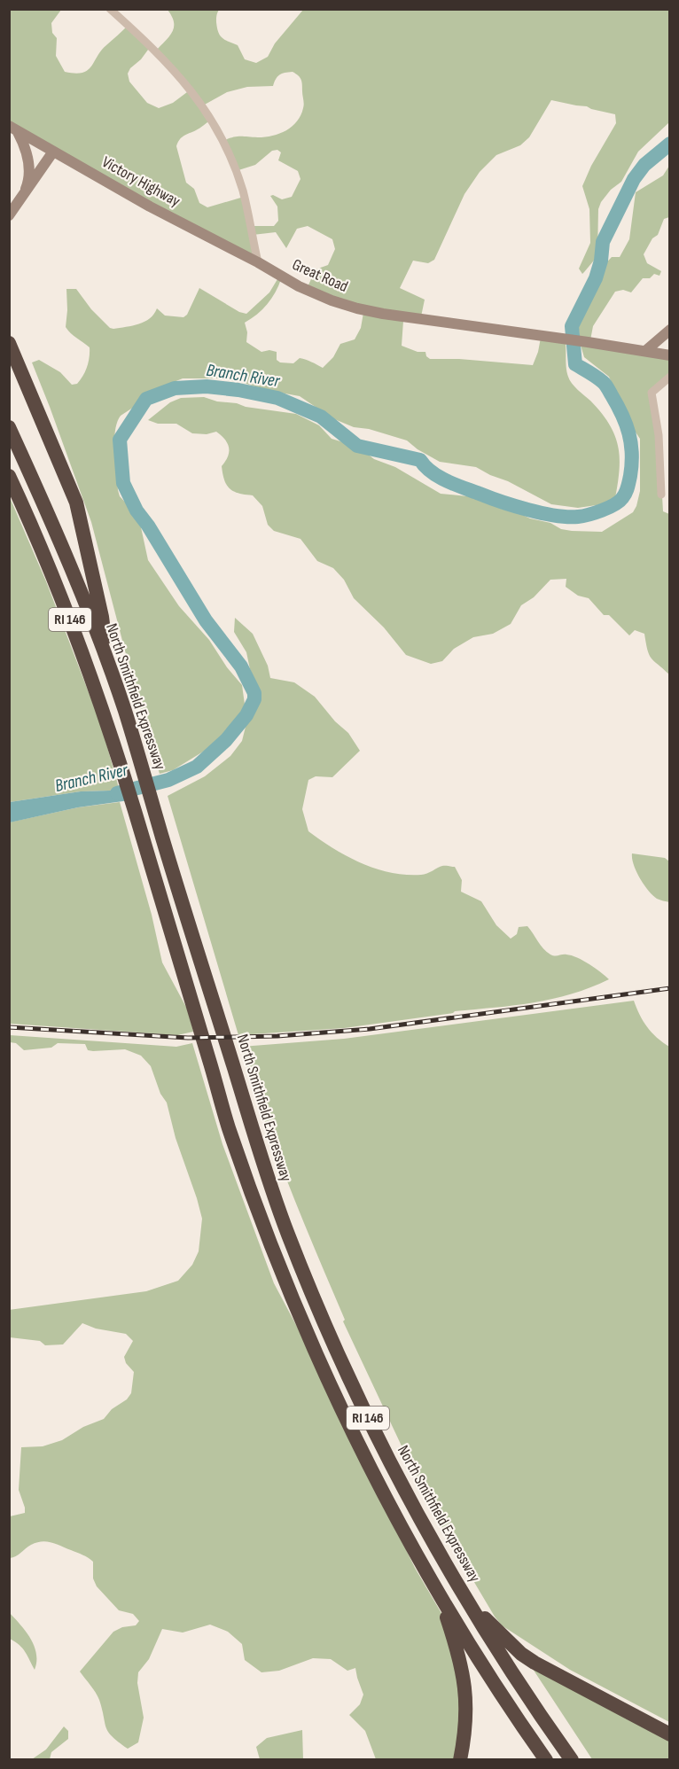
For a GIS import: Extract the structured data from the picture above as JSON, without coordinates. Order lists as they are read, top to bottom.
{
  "streets": {
    "highway": ["RI 146", "North Smithfield Expressway"],
    "main road": ["Victory Highway", "Great Road"]
  },
  "crossings": [
    ["Victory Highway", "Great Road"]
  ],
  "water": ["Branch River"]
}
